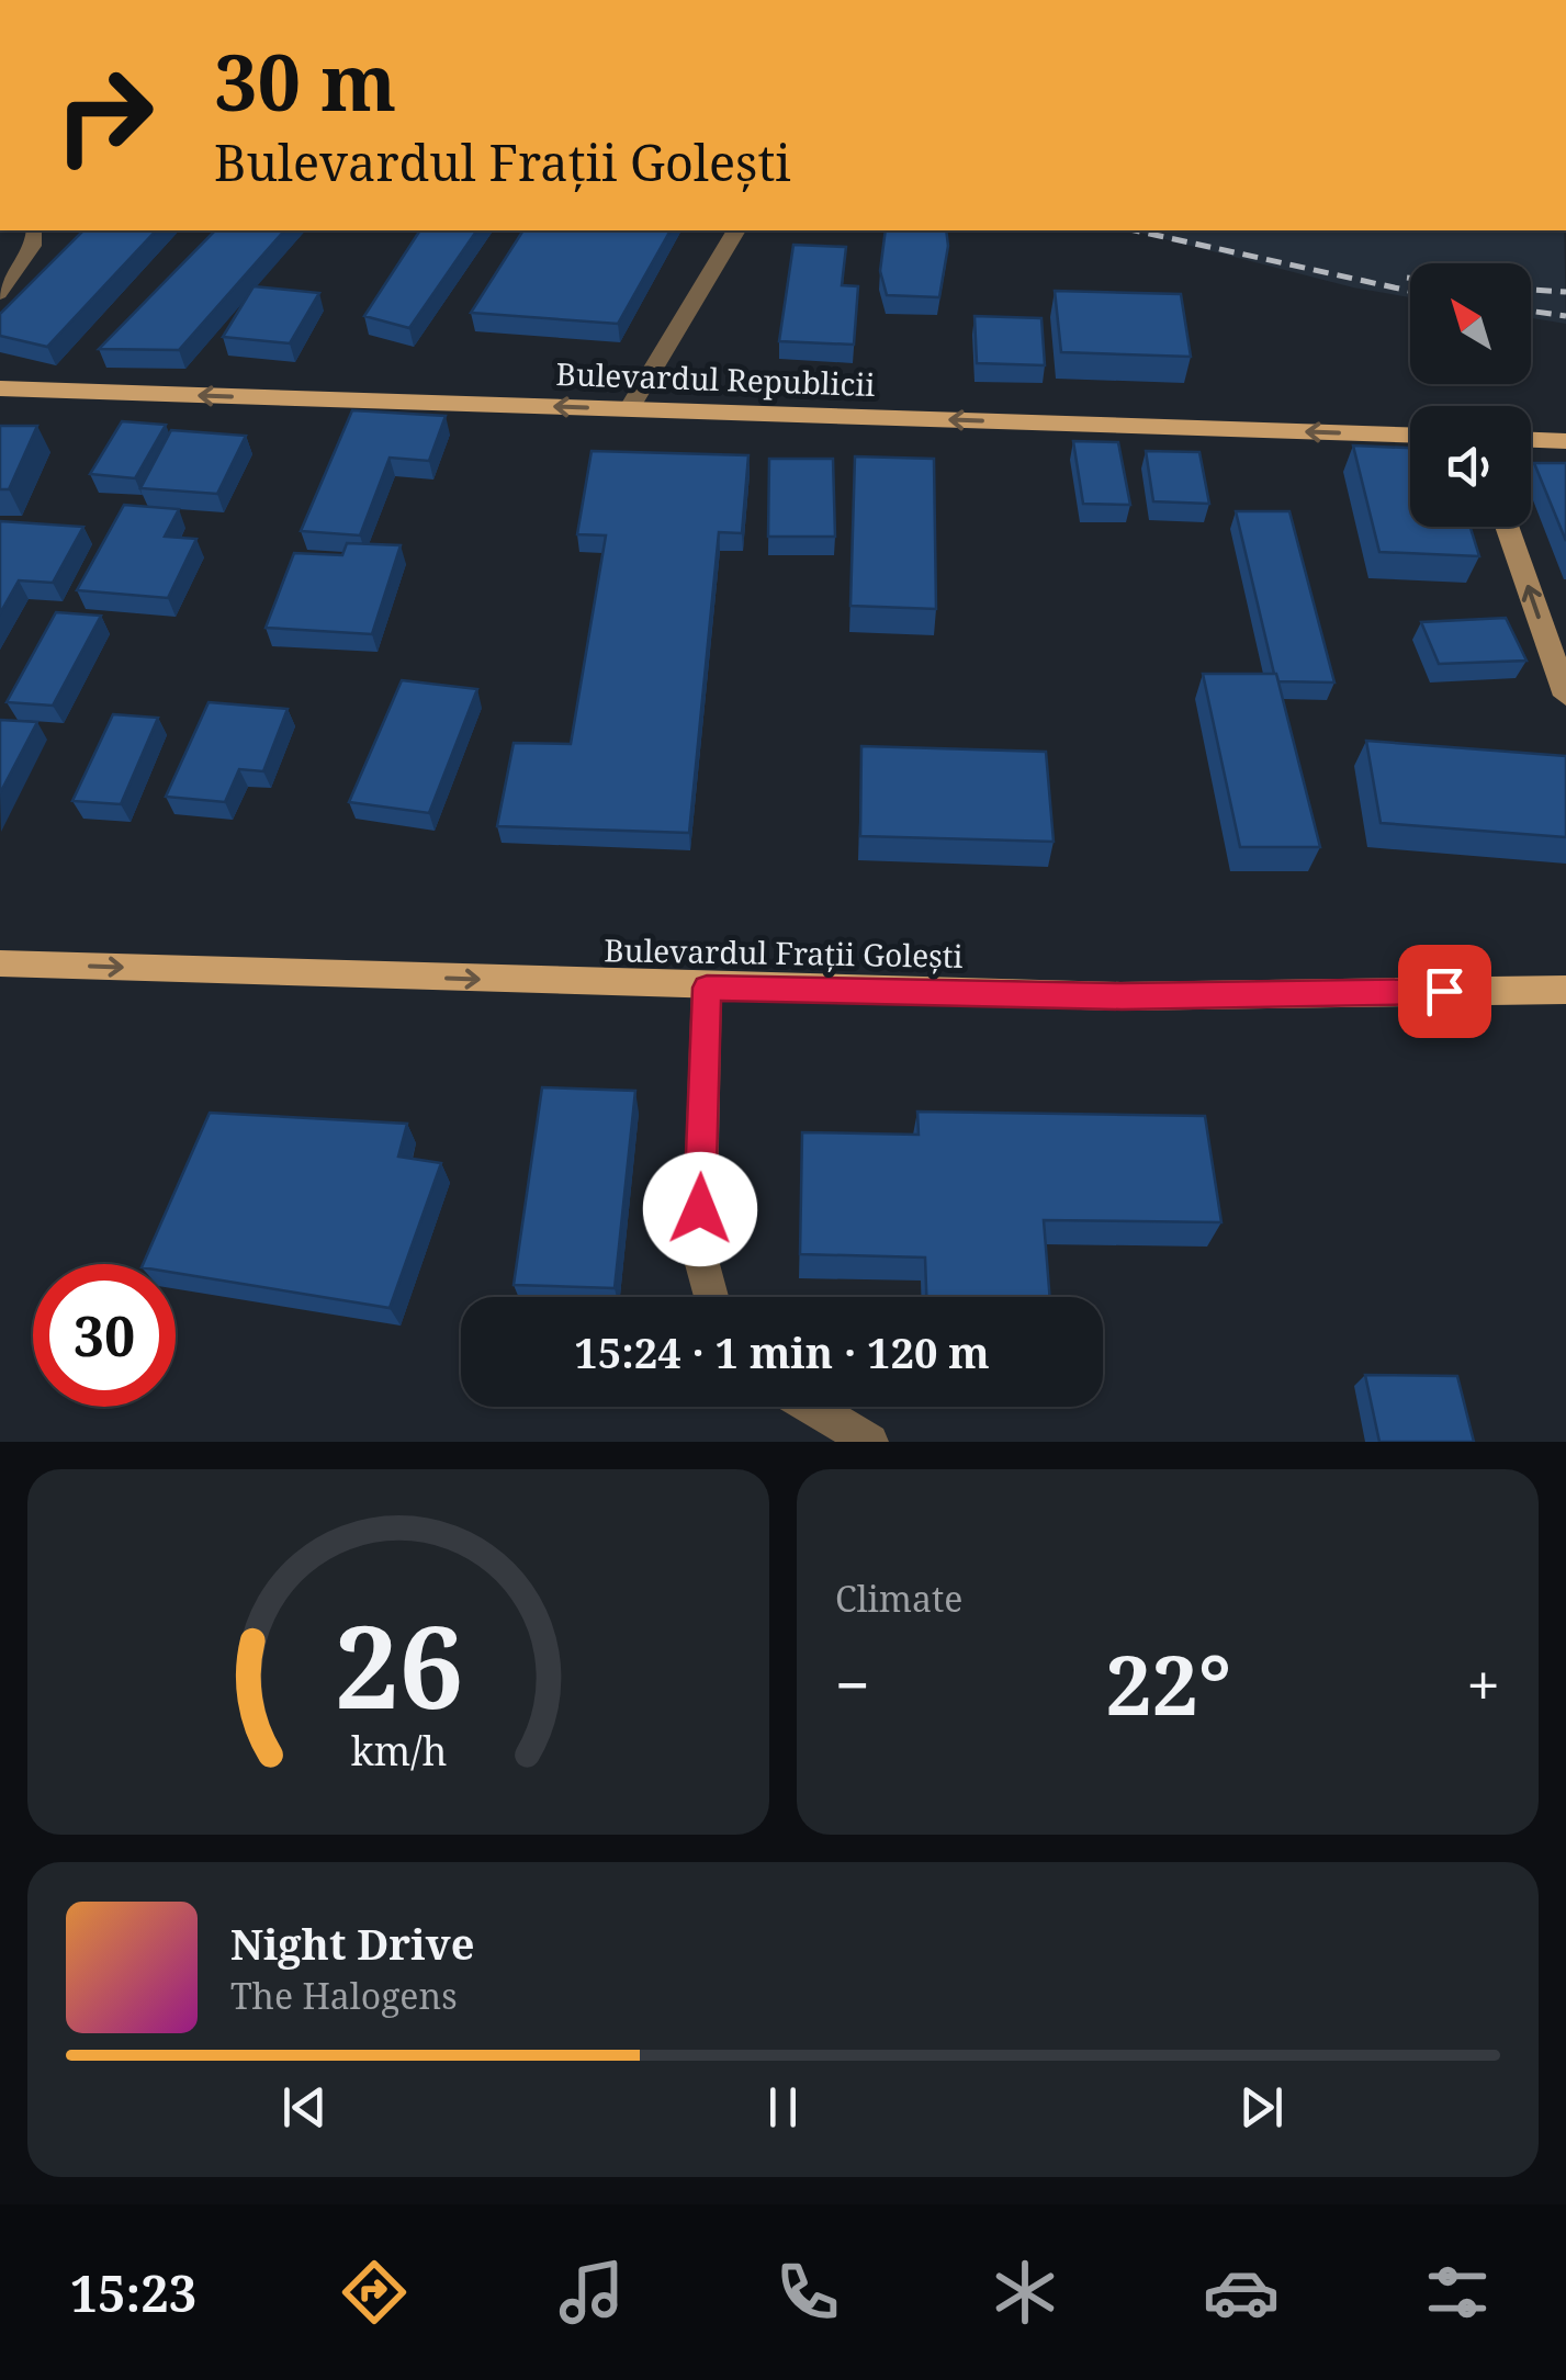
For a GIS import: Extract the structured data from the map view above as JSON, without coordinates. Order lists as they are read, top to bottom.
{
  "streets": {
    "main road": ["Bulevardul Republicii", "Bulevardul Frații Golești"]
  },
  "one_way": ["Bulevardul Republicii", "Bulevardul Frații Golești"],
  "north": "top left",
  "page": {
    "turn": ["30 m", "Bulevardul Frații Golești"],
    "limit": "30",
    "trip": "15:24 · 1 min · 120 m",
    "tile": "Climate",
    "heat": ["−", "22°", "+"],
    "song": ["Night Drive", "The Halogens"],
    "tabs": "15:23",
    "gauge": ["26", "km/h"]
  }
}
